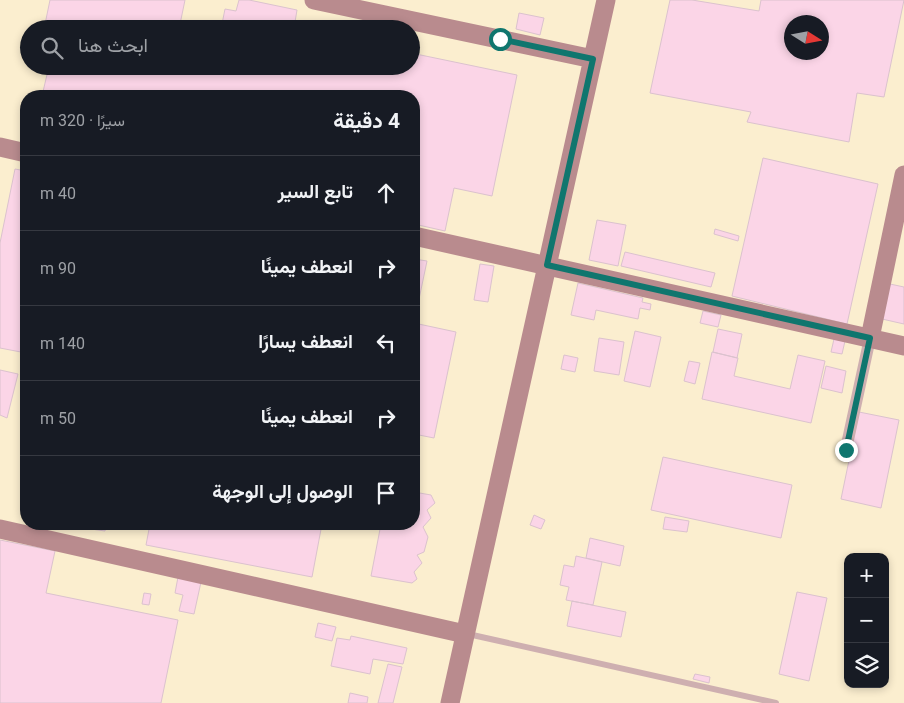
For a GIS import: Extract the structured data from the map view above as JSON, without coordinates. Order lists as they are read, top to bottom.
{
  "north": "right",
  "page": {
    "search": "ابحث هنا",
    "heading": ["4 دقيقة", "سيرًا · 320 m"],
    "list": [
      ["تابع السير", "40 m"],
      ["انعطف يمينًا", "90 m"],
      ["انعطف يسارًا", "140 m"],
      ["انعطف يمينًا", "50 m"],
      "الوصول إلى الوجهة"
    ],
    "map_buttons": ["+", "−"]
  }
}
